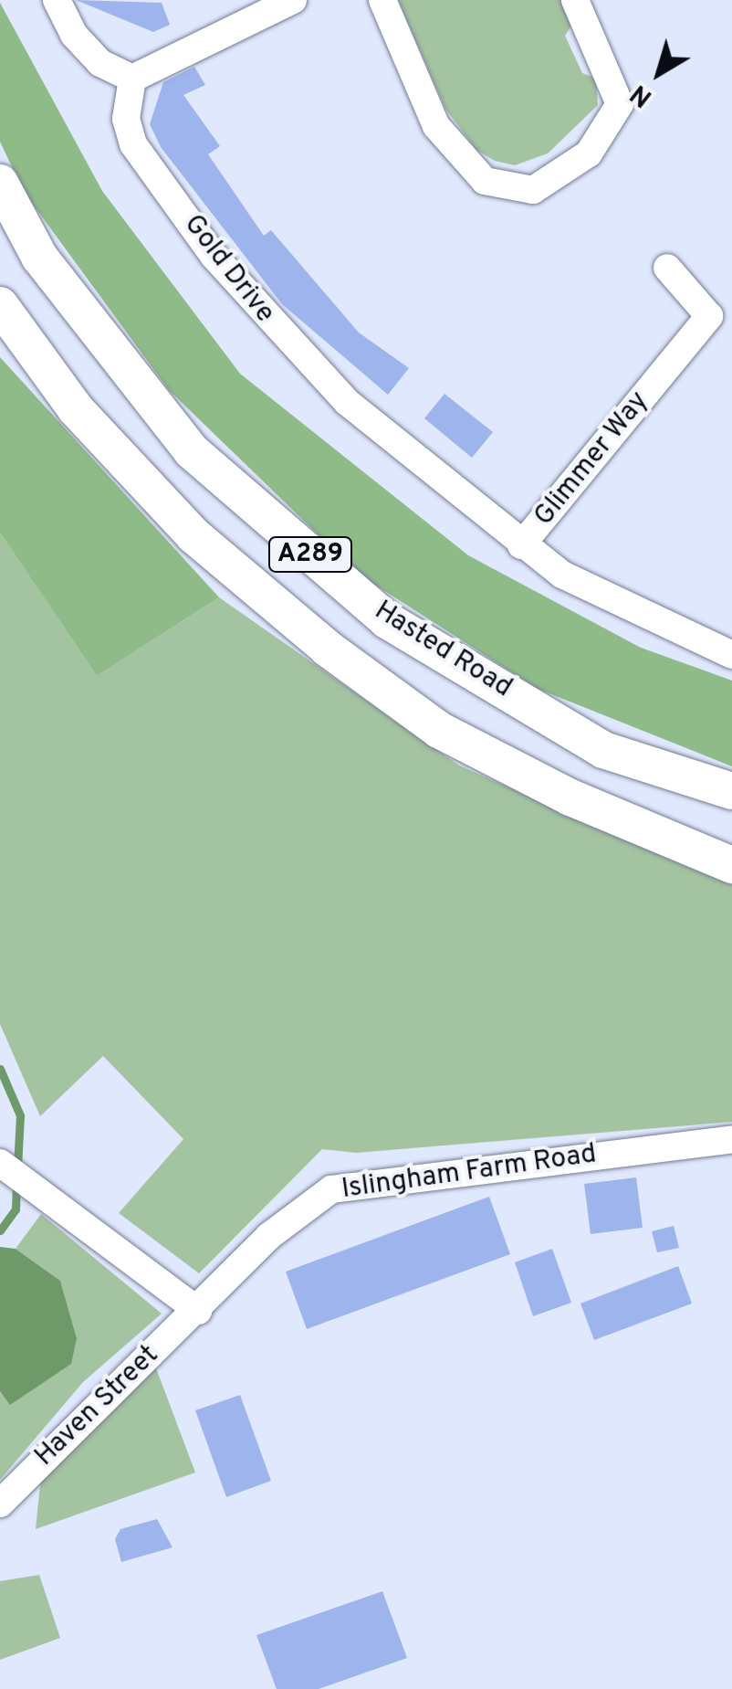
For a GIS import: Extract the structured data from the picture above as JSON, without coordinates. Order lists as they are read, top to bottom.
{
  "streets": {
    "main road": ["A289", "Hasted Road"],
    "street": [
      "Gold Drive",
      "Glimmer Way",
      "Islingham Farm Road",
      "Haven Street"
    ]
  },
  "crossings": [
    ["Gold Drive", "Glimmer Way"],
    ["Islingham Farm Road", "Haven Street"]
  ],
  "north": "bottom left"
}
